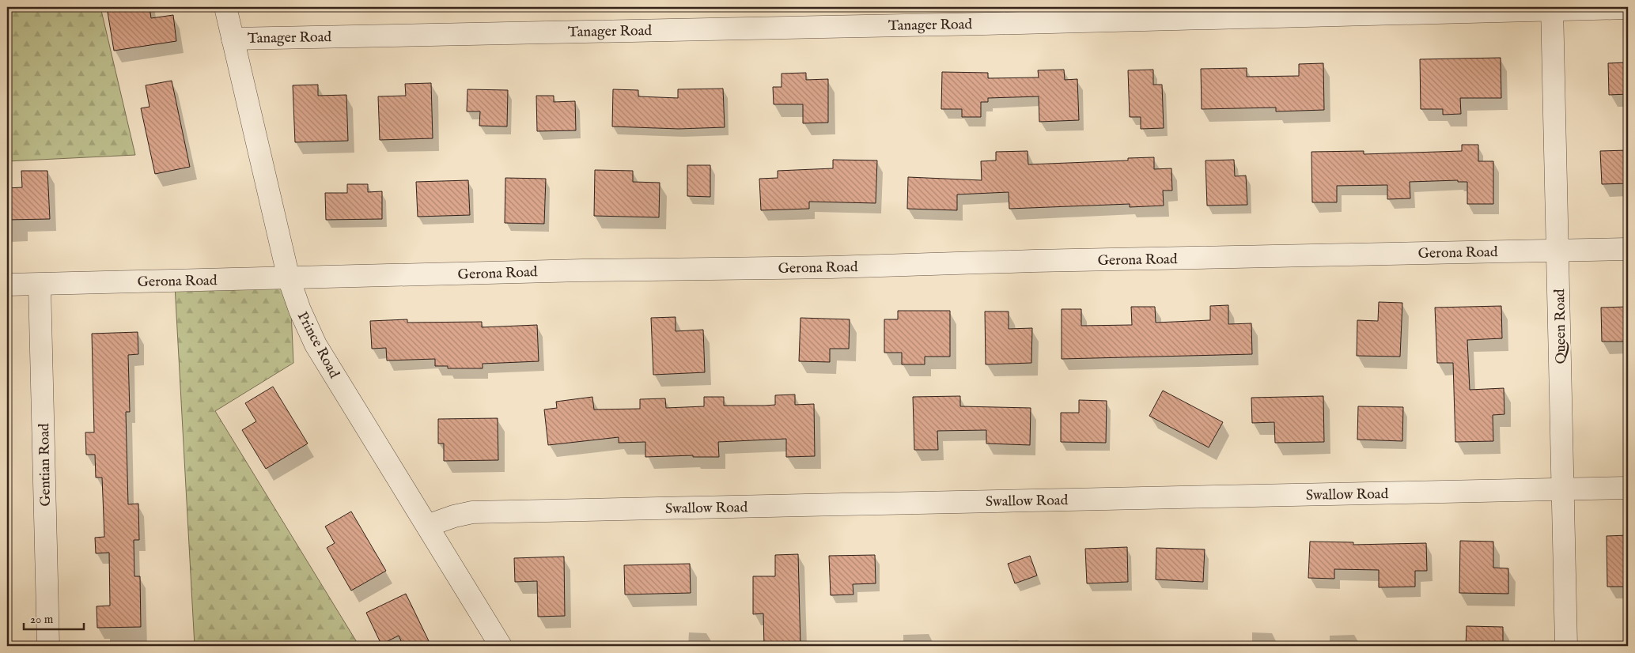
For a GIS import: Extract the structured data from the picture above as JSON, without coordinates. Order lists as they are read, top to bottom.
{
  "streets": {
    "street": [
      "Tanager Road",
      "Gerona Road",
      "Queen Road",
      "Prince Road",
      "Gentian Road",
      "Swallow Road"
    ]
  },
  "crossings": [
    ["Tanager Road", "Queen Road"],
    ["Tanager Road", "Prince Road"],
    ["Gerona Road", "Queen Road"],
    ["Gerona Road", "Prince Road"],
    ["Gerona Road", "Gentian Road"],
    ["Queen Road", "Swallow Road"],
    ["Prince Road", "Swallow Road"]
  ],
  "scale_bar": "20 m"
}
